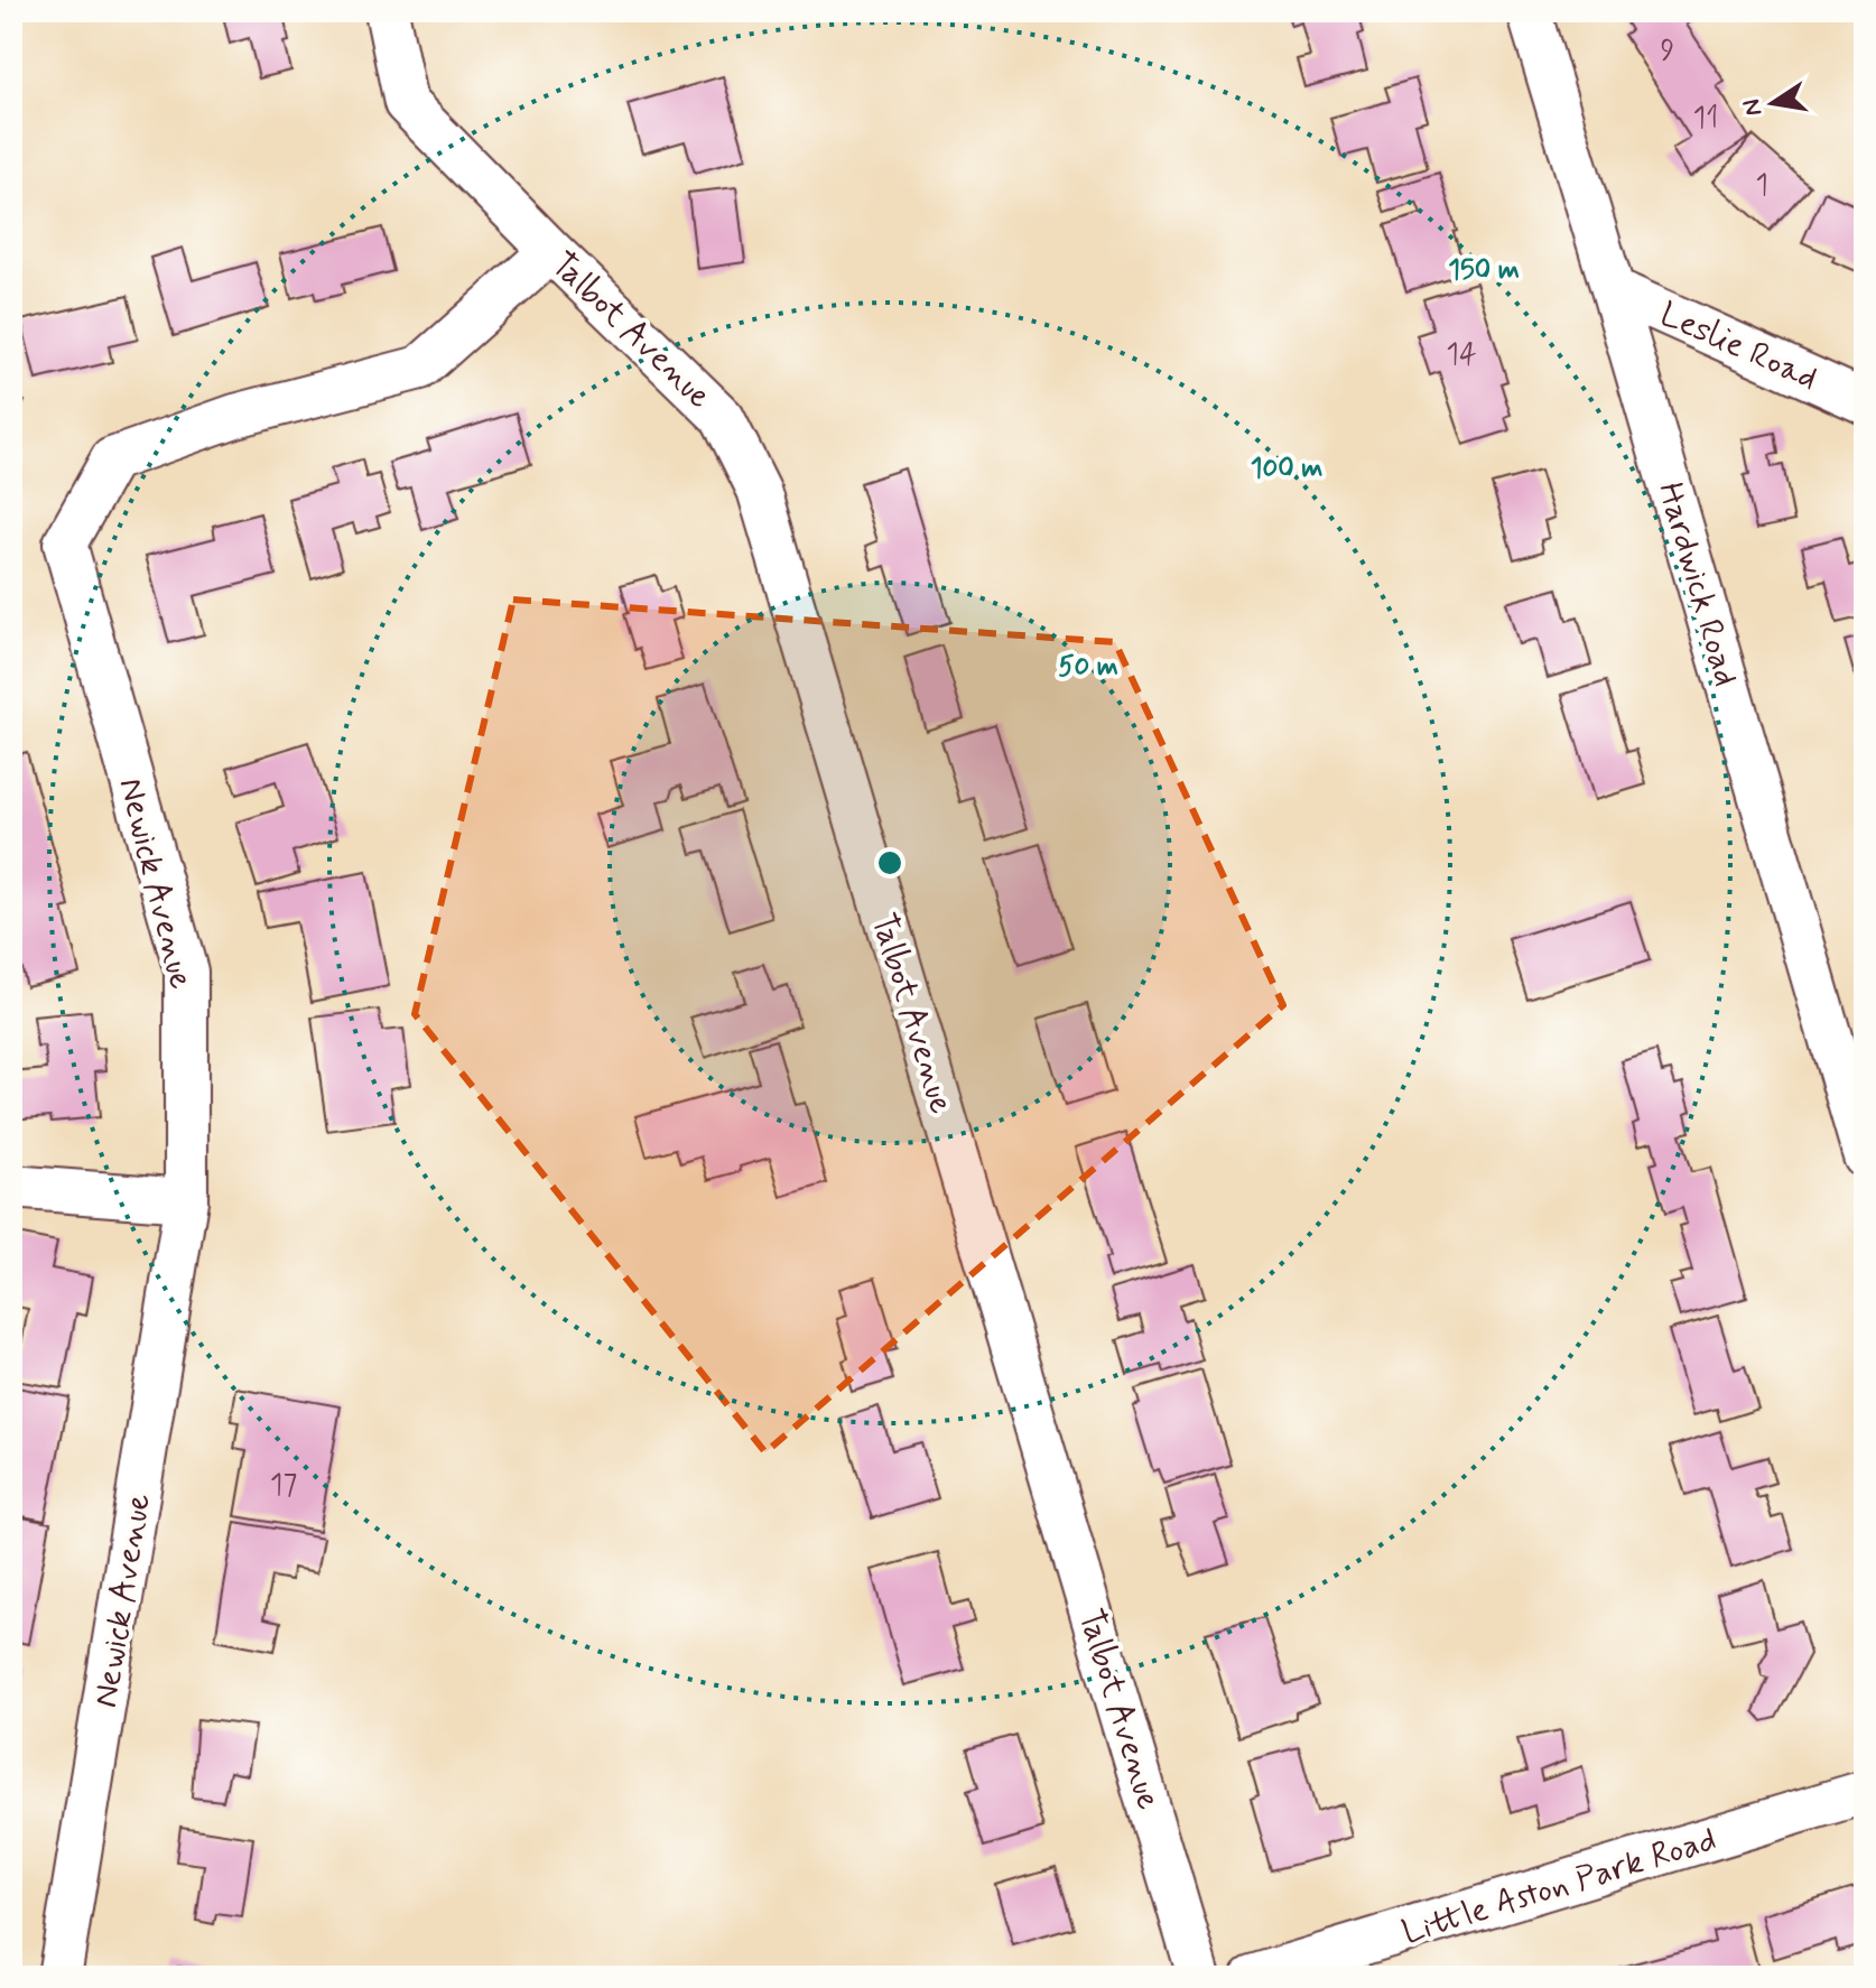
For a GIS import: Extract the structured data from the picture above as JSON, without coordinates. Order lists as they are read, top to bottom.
{
  "streets": {
    "street": [
      "Talbot Avenue",
      "Leslie Road",
      "Hardwick Road",
      "Newick Avenue",
      "Little Aston Park Road"
    ]
  },
  "crossings": [
    ["Talbot Avenue", "Newick Avenue"],
    ["Leslie Road", "Hardwick Road"]
  ],
  "house_numbers": [
    "9",
    "11",
    "1",
    "14",
    "17"
  ],
  "north": "left",
  "rings": ["150 m", "100 m", "50 m"]
}
